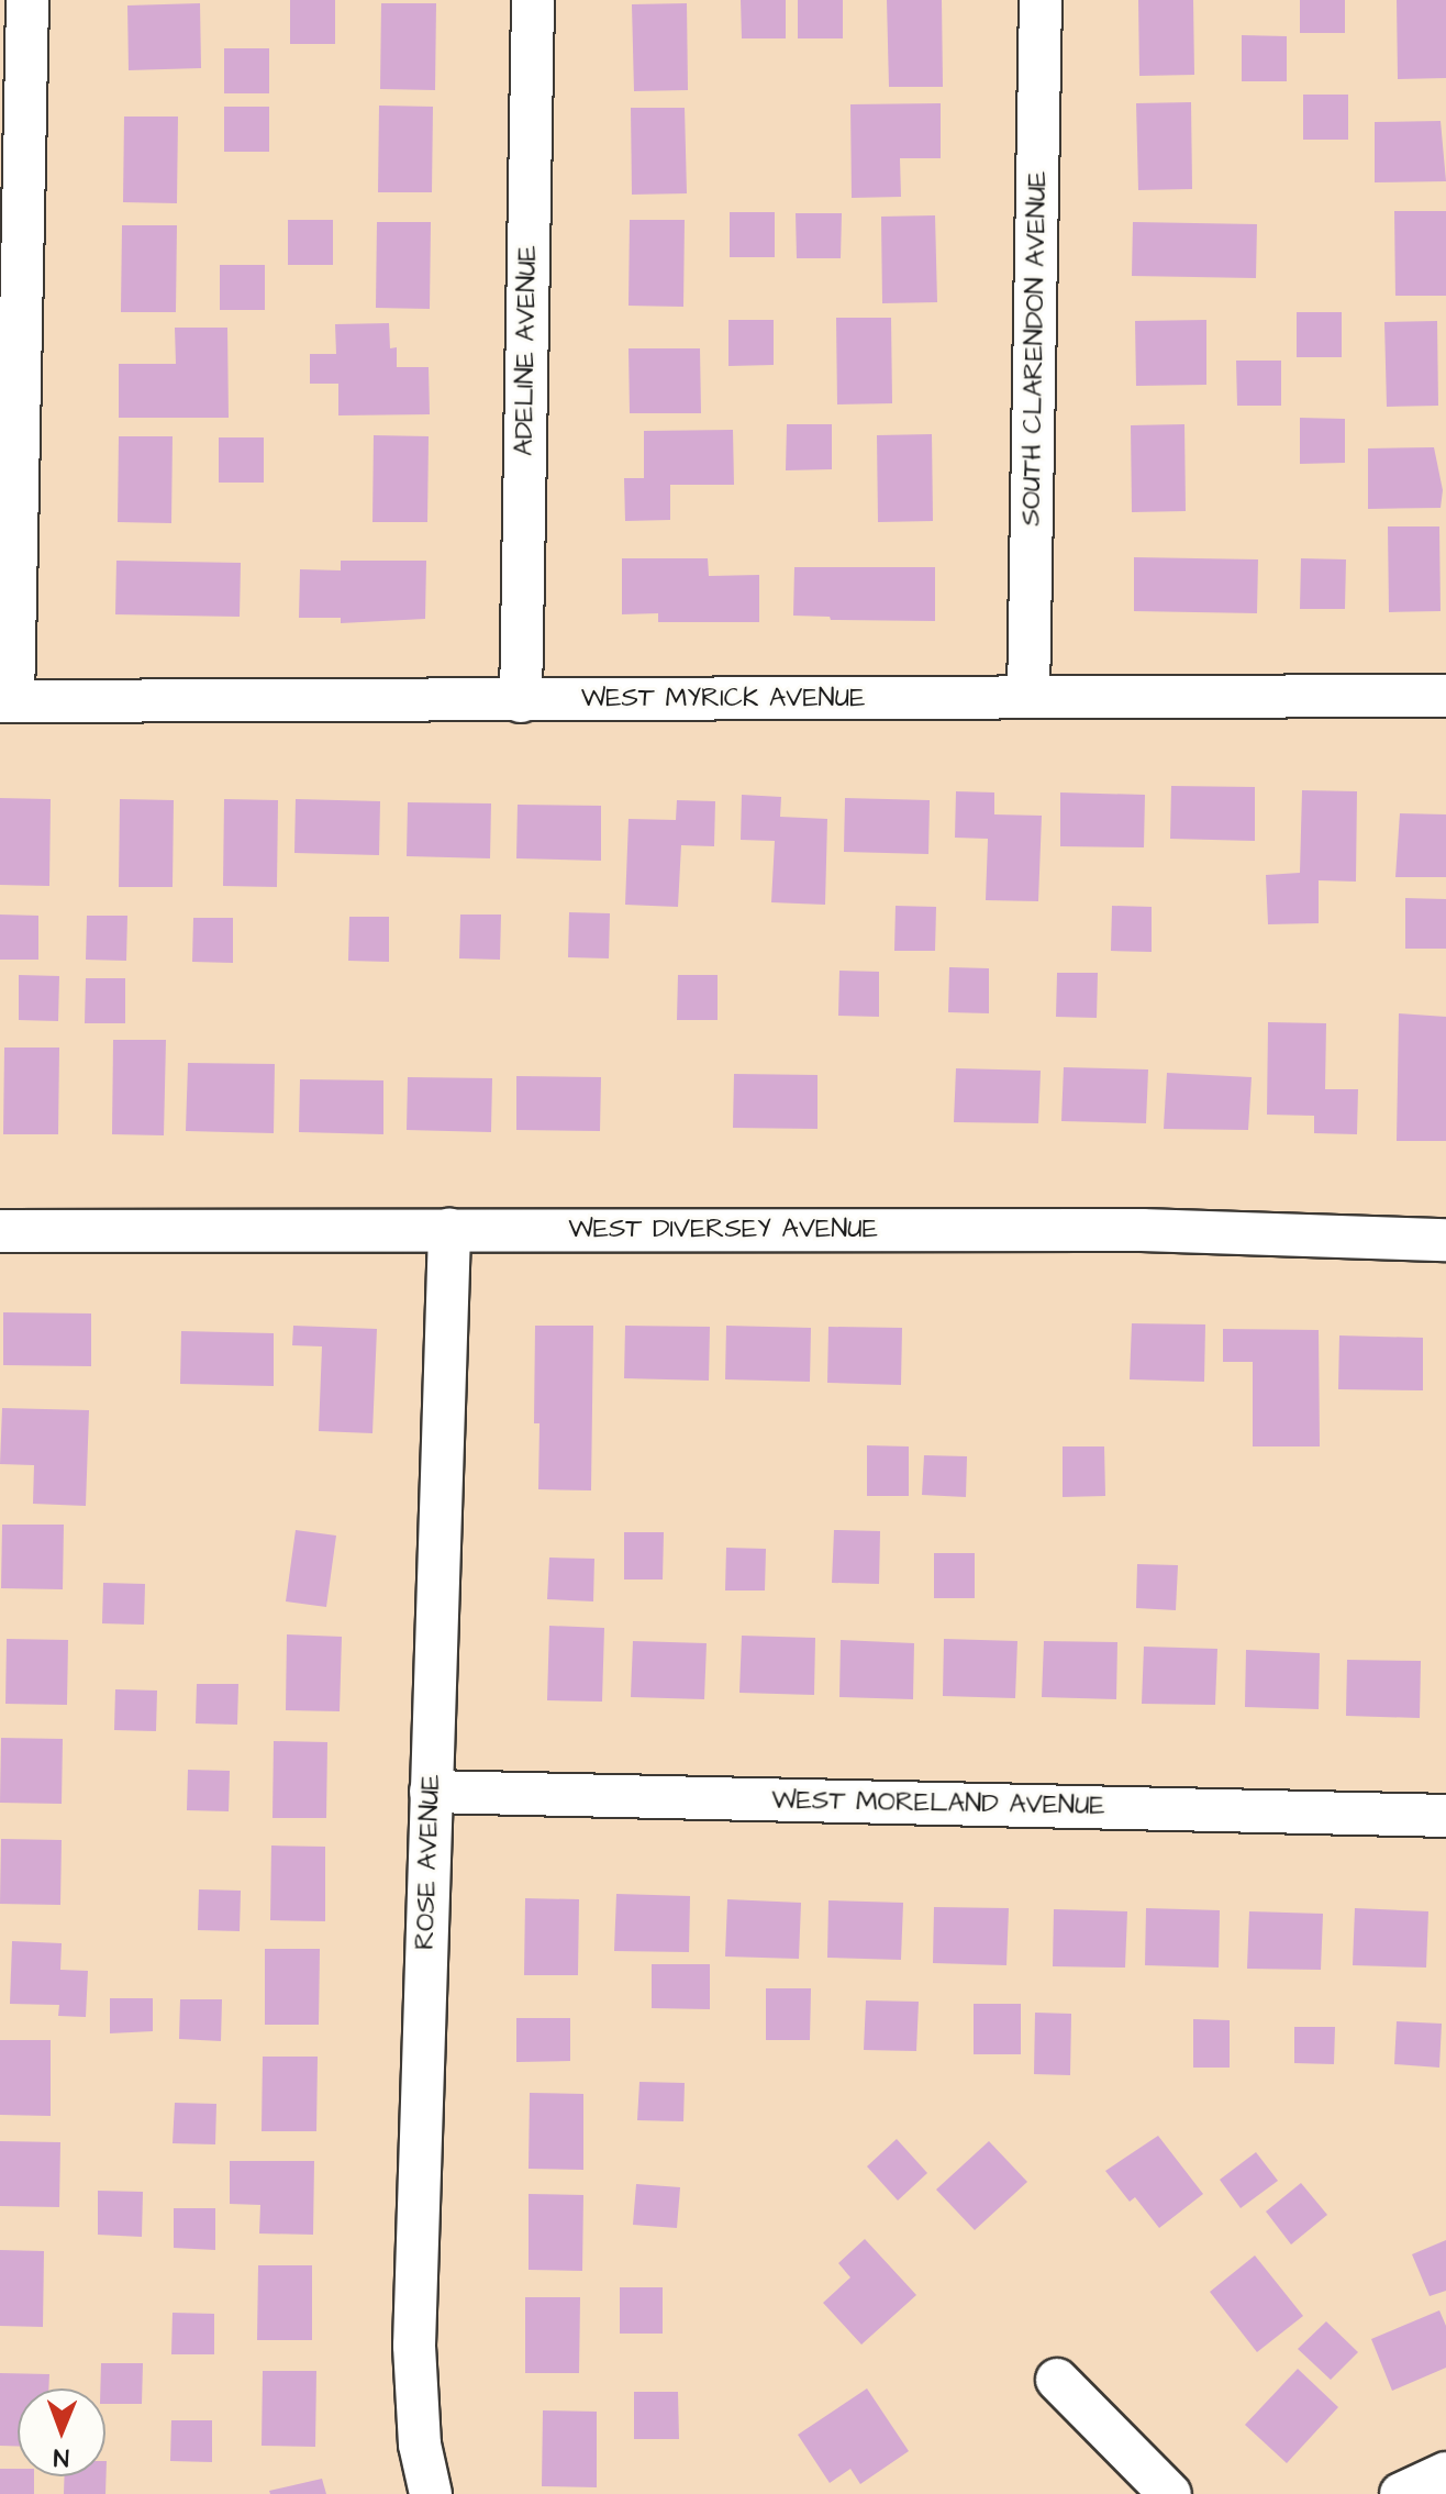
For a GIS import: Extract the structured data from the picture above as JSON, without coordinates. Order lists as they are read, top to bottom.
{
  "streets": {
    "street": [
      "SOUTH CLARENDON AVENUE",
      "ADELINE AVENUE",
      "WEST MYRICK AVENUE",
      "WEST DIVERSEY AVENUE",
      "WEST MORELAND AVENUE",
      "ROSE AVENUE"
    ]
  },
  "crossings": [
    ["SOUTH CLARENDON AVENUE", "WEST MYRICK AVENUE"],
    ["ADELINE AVENUE", "WEST MYRICK AVENUE"],
    ["WEST DIVERSEY AVENUE", "ROSE AVENUE"],
    ["WEST MORELAND AVENUE", "ROSE AVENUE"]
  ],
  "north": "bottom"
}
